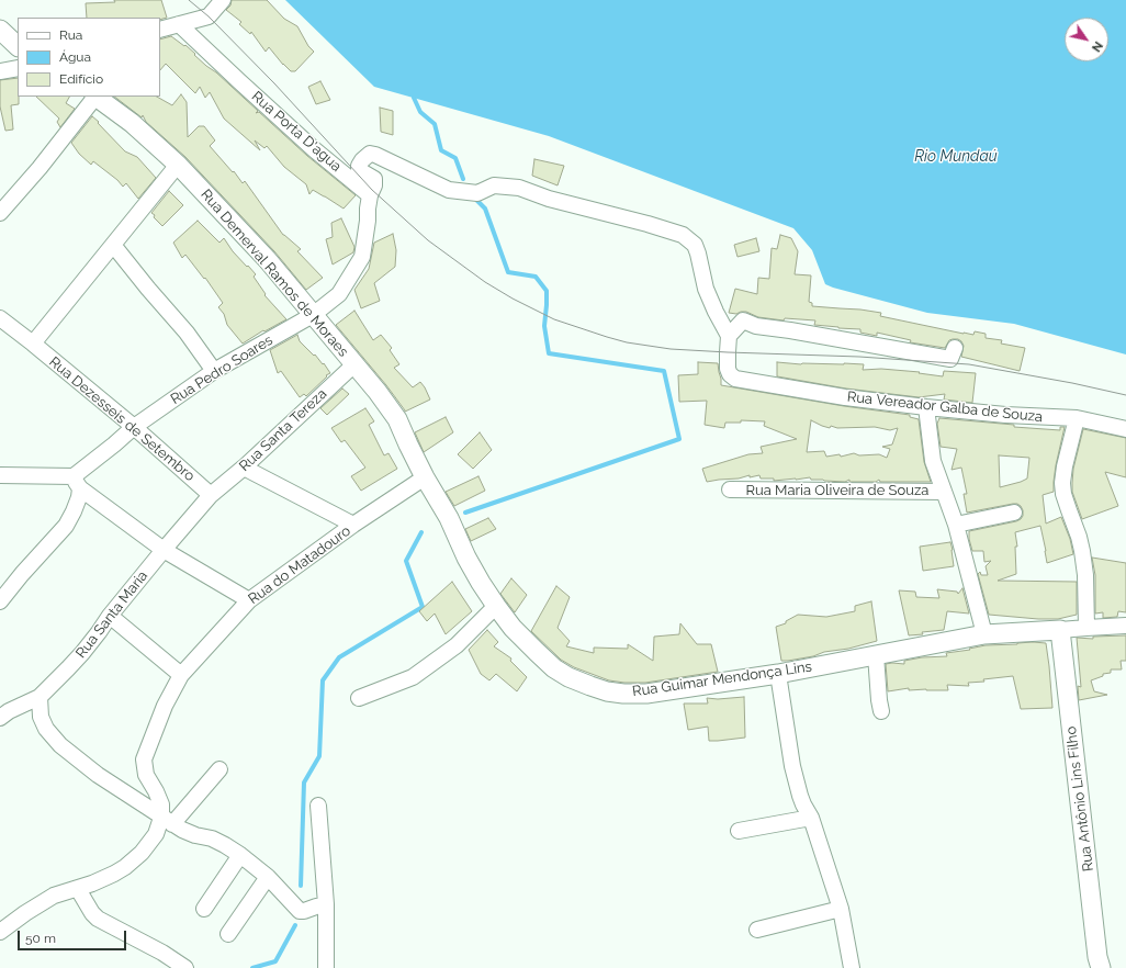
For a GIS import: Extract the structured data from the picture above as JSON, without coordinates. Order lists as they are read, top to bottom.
{
  "streets": {
    "street": [
      "Rua Porta D'agua",
      "Rua Demerval Ramos de Moraes",
      "Rua Pedro Soares",
      "Rua Vereador Galba de Souza",
      "Rua Dezesseis de Setembro",
      "Rua Santa Tereza",
      "Rua Maria Oliveira de Souza",
      "Rua do Matadouro",
      "Rua Santa Maria",
      "Rua Guimar Mendonça Lins",
      "Rua Antônio Lins Filho"
    ]
  },
  "crossings": [
    ["Rua Porta D'agua", "Rua Pedro Soares"],
    ["Rua Demerval Ramos de Moraes", "Rua Pedro Soares"],
    ["Rua Demerval Ramos de Moraes", "Rua Santa Tereza"],
    ["Rua Demerval Ramos de Moraes", "Rua do Matadouro"],
    ["Rua Demerval Ramos de Moraes", "Rua Guimar Mendonça Lins"],
    ["Rua Pedro Soares", "Rua Dezesseis de Setembro"],
    ["Rua Dezesseis de Setembro", "Rua Santa Tereza"],
    ["Rua Dezesseis de Setembro", "Rua Santa Maria"],
    ["Rua Santa Tereza", "Rua Santa Maria"],
    ["Rua do Matadouro", "Rua Guimar Mendonça Lins"],
    ["Rua Guimar Mendonça Lins", "Rua Antônio Lins Filho"]
  ],
  "water": ["Rio Mundaú"],
  "legend": ["Rua", "Água", "Edifício"],
  "scale_bar": "50 m",
  "north": "bottom right"
}
